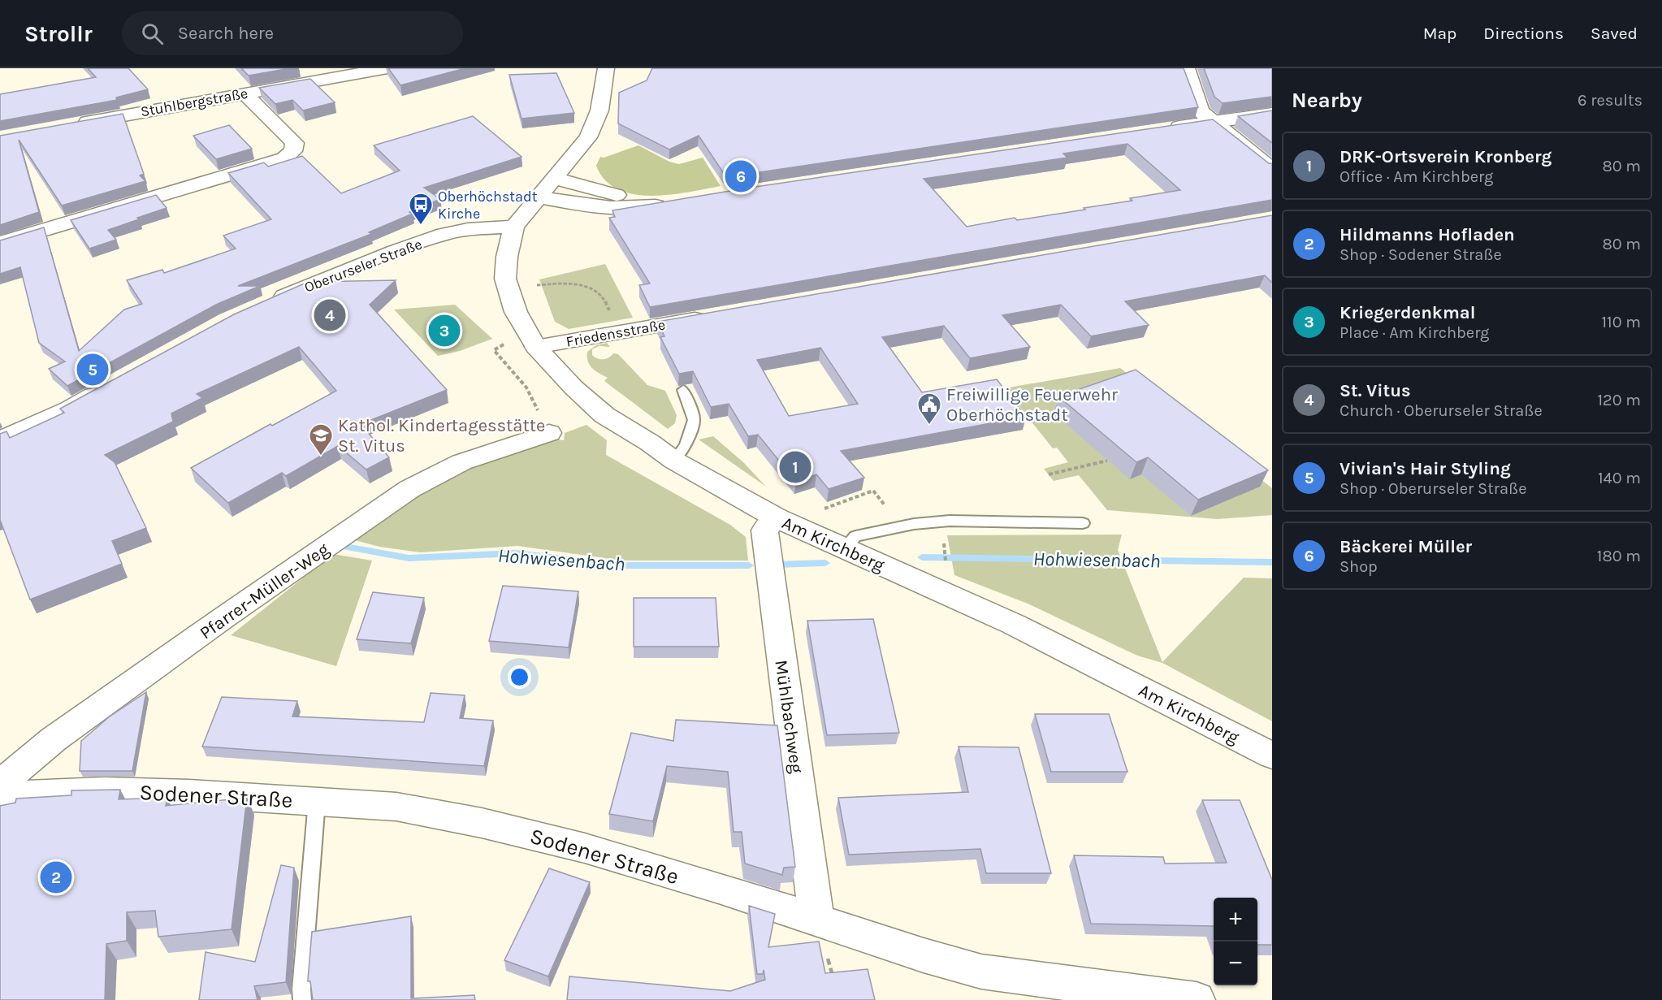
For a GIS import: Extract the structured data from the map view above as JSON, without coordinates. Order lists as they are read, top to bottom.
{
  "streets": {
    "street": [
      "Stuhlbergstraße",
      "Oberurseler Straße",
      "Friedensstraße",
      "Am Kirchberg",
      "Pfarrer-Müller-Weg",
      "Mühlbachweg",
      "Sodener Straße"
    ]
  },
  "crossings": [
    ["Oberurseler Straße", "Am Kirchberg"],
    ["Friedensstraße", "Am Kirchberg"],
    ["Am Kirchberg", "Mühlbachweg"],
    ["Mühlbachweg", "Sodener Straße"]
  ],
  "water": ["Hohwiesenbach"],
  "places": {
    "bus stop": ["Oberhöchstadt Kirche"],
    "public building": ["Freiwillige Feuerwehr Oberhöchstadt"],
    "school or university": ["Kathol. Kindertagesstätte St. Vitus"]
  },
  "page": {
    "header": "Strollr",
    "search": "Search here",
    "nav": ["Map", "Directions", "Saved"],
    "heading": ["Nearby", "6 results"],
    "list": [
      {
        "mark": "1",
        "name": "DRK-Ortsverein Kronberg",
        "note": "Office · Am Kirchberg",
        "value": "80 m"
      },
      {
        "mark": "2",
        "name": "Hildmanns Hofladen",
        "note": "Shop · Sodener Straße",
        "value": "80 m"
      },
      {
        "mark": "3",
        "name": "Kriegerdenkmal",
        "note": "Place · Am Kirchberg",
        "value": "110 m"
      },
      {
        "mark": "4",
        "name": "St. Vitus",
        "note": "Church · Oberurseler Straße",
        "value": "120 m"
      },
      {
        "mark": "5",
        "name": "Vivian's Hair Styling",
        "note": "Shop · Oberurseler Straße",
        "value": "140 m"
      },
      {
        "mark": "6",
        "name": "Bäckerei Müller",
        "note": "Shop",
        "value": "180 m"
      }
    ],
    "pins": [
      "6",
      "4",
      "3",
      "5",
      "1",
      "2"
    ],
    "map_buttons": ["+", "−"]
  }
}
